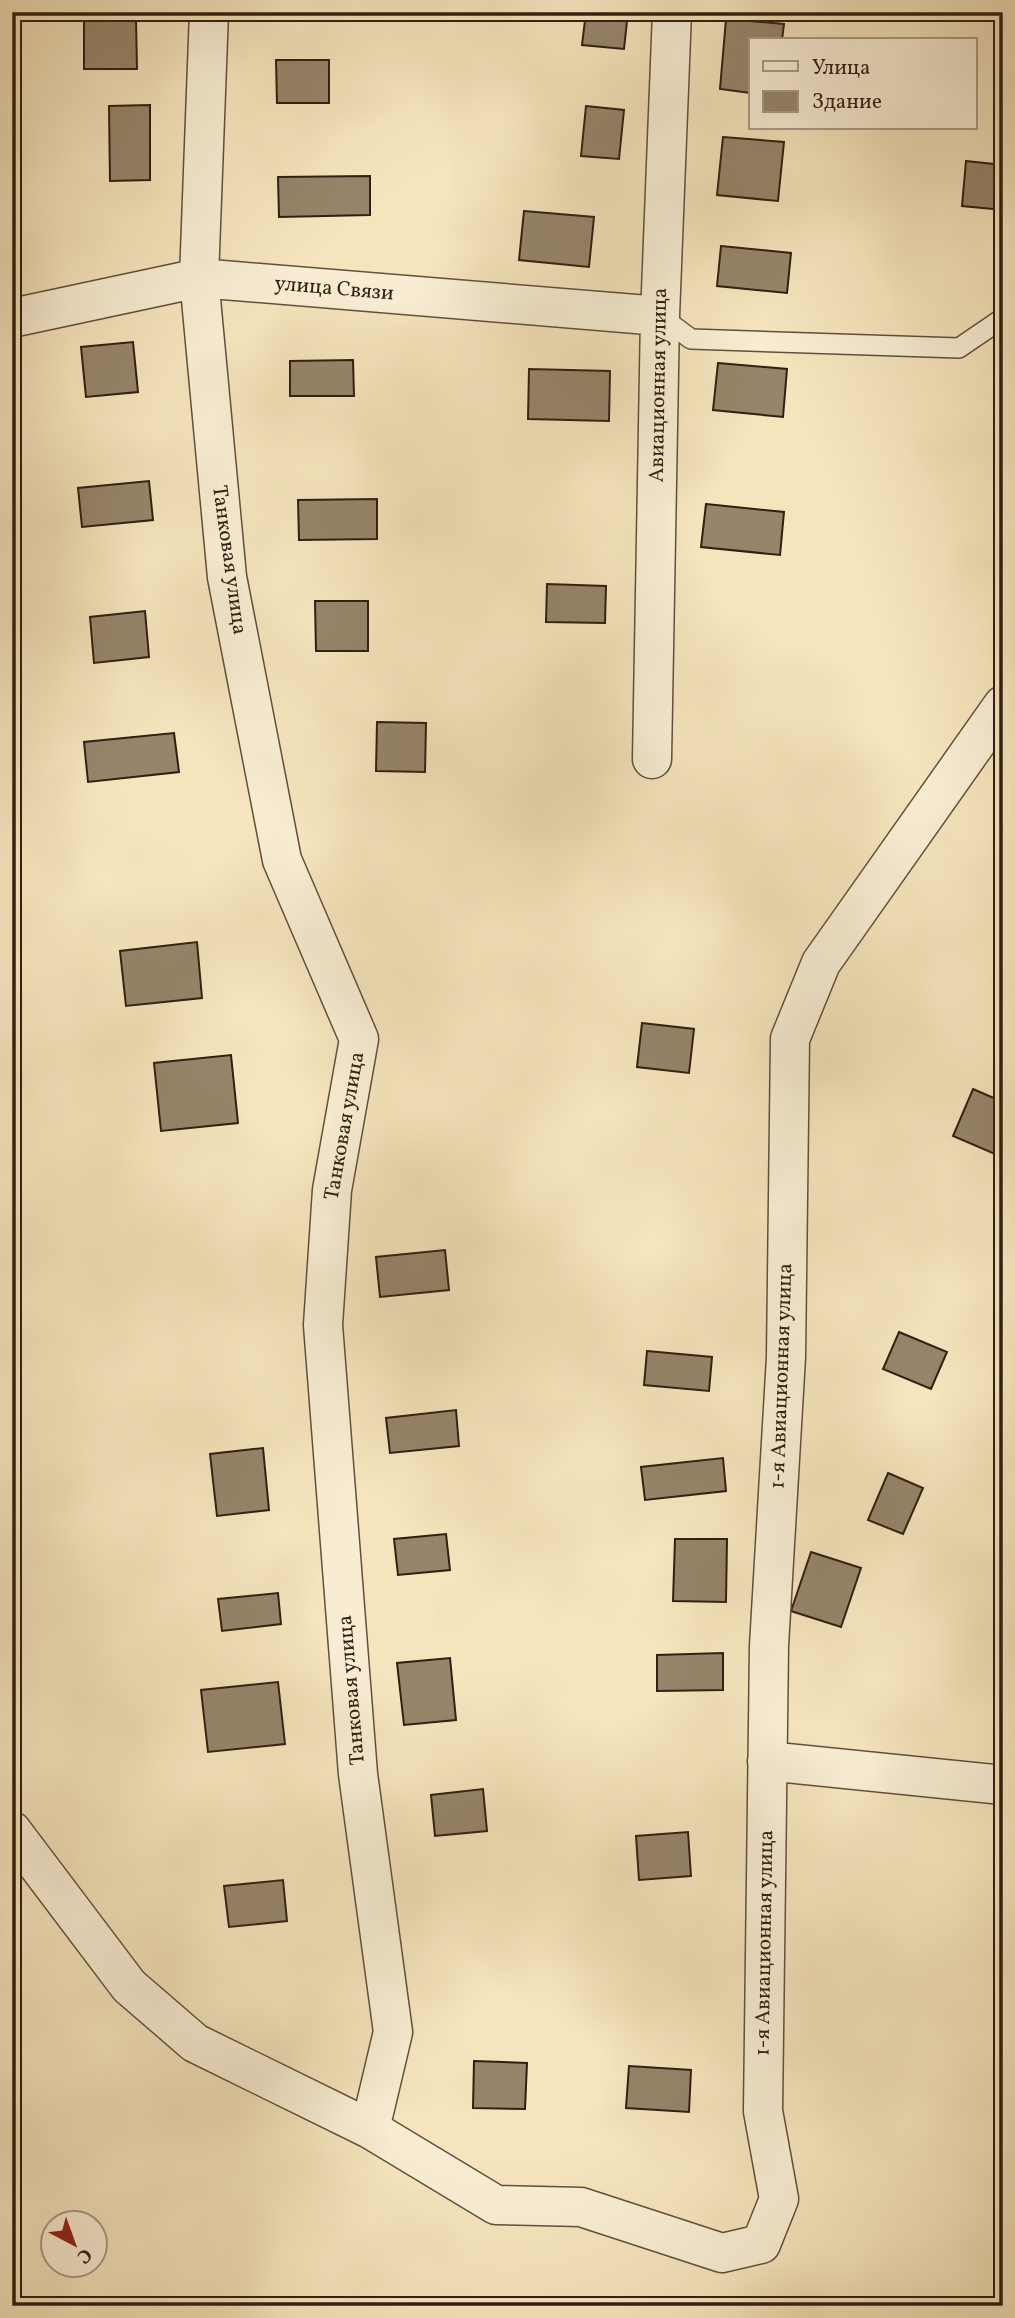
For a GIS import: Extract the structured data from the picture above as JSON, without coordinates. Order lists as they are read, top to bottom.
{
  "streets": {
    "street": [
      "улица Связи",
      "Авиационная улица",
      "Танковая улица",
      "1-я Авиационная улица"
    ]
  },
  "crossings": [
    ["улица Связи", "Авиационная улица"],
    ["улица Связи", "Танковая улица"],
    ["Танковая улица", "1-я Авиационная улица"]
  ],
  "legend": ["Улица", "Здание"],
  "north": "bottom right"
}
